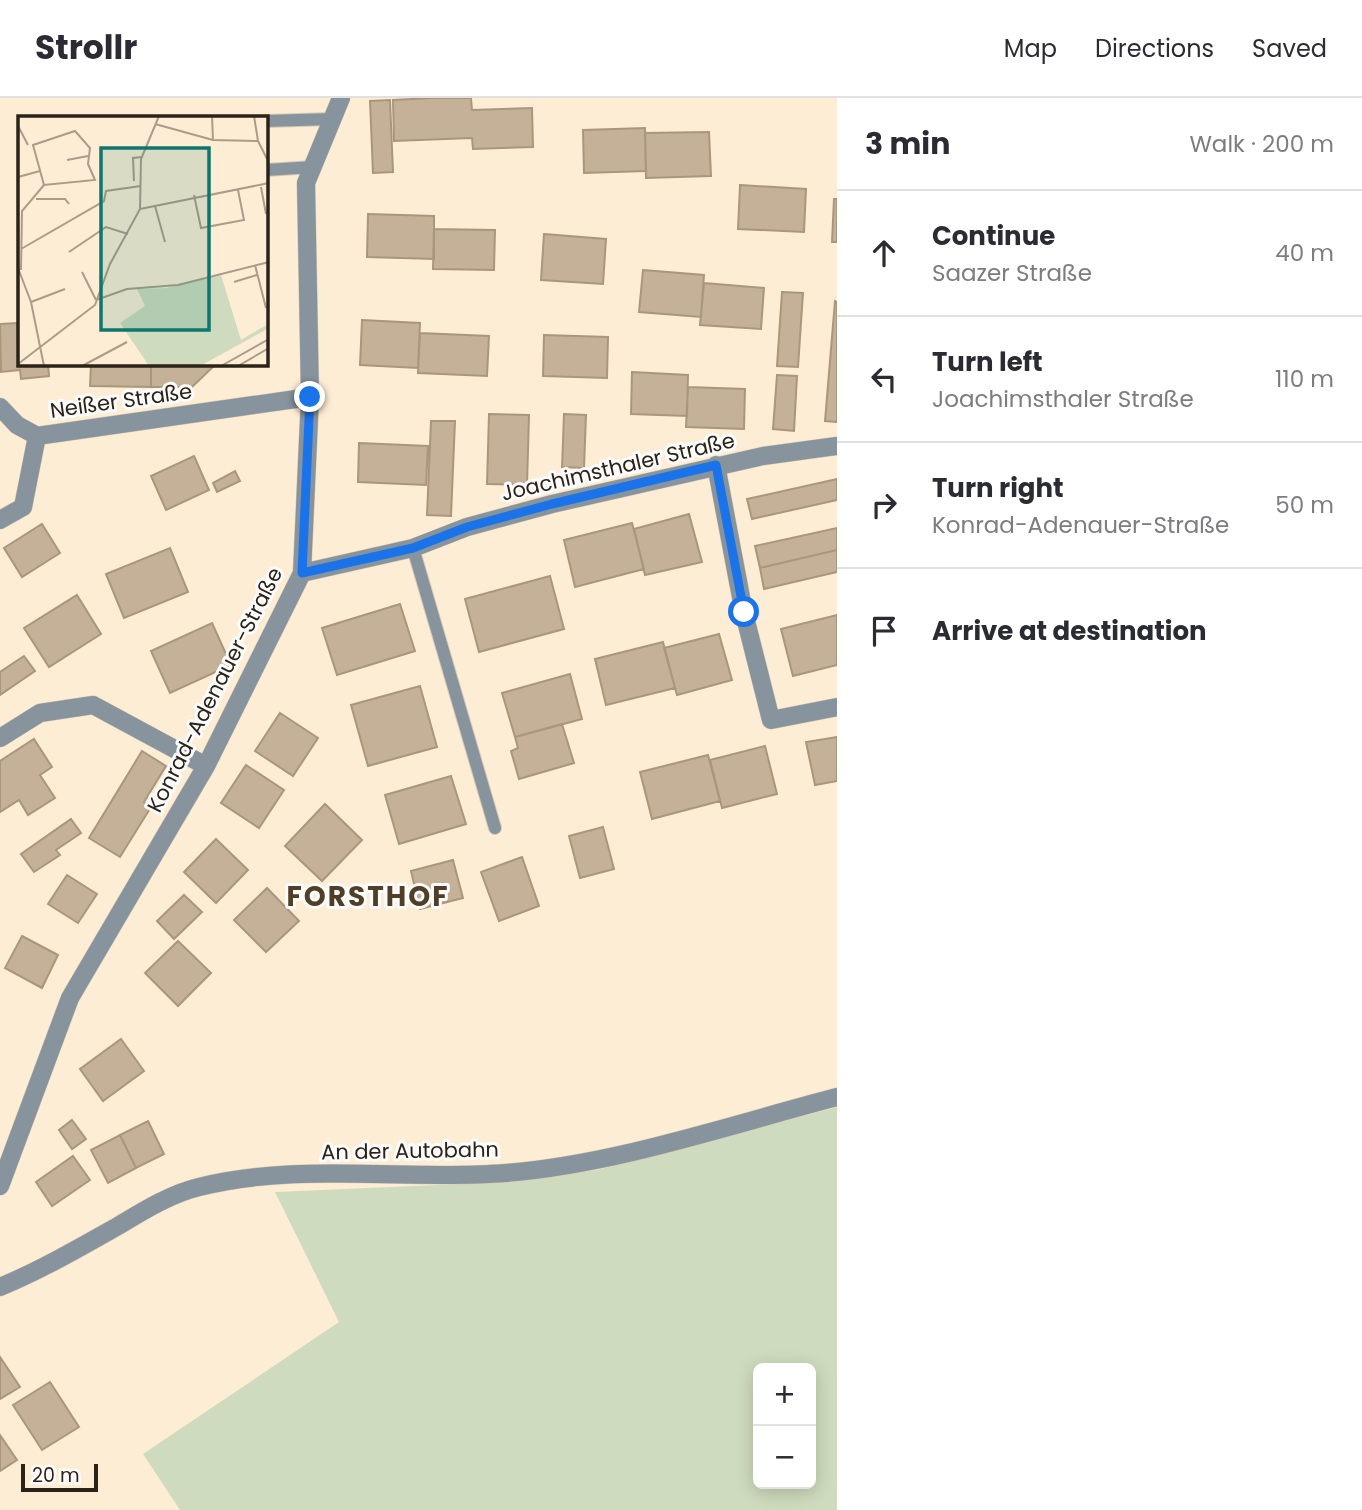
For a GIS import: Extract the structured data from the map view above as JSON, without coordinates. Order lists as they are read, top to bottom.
{
  "streets": {
    "street": [
      "Neißer Straße",
      "Joachimsthaler Straße",
      "Konrad-Adenauer-Straße",
      "An der Autobahn"
    ]
  },
  "crossings": [
    ["Neißer Straße", "Konrad-Adenauer-Straße"],
    ["Joachimsthaler Straße", "Konrad-Adenauer-Straße"]
  ],
  "districts": ["FORSTHOF"],
  "scale_bar": "20 m",
  "page": {
    "header": "Strollr",
    "nav": ["Map", "Directions", "Saved"],
    "heading": ["3 min", "Walk · 200 m"],
    "list": [
      ["Continue", "Saazer Straße", "40 m"],
      ["Turn left", "Joachimsthaler Straße", "110 m"],
      ["Turn right", "Konrad-Adenauer-Straße", "50 m"],
      "Arrive at destination"
    ],
    "map_buttons": ["+", "−"],
    "scale": "20 m"
  }
}
